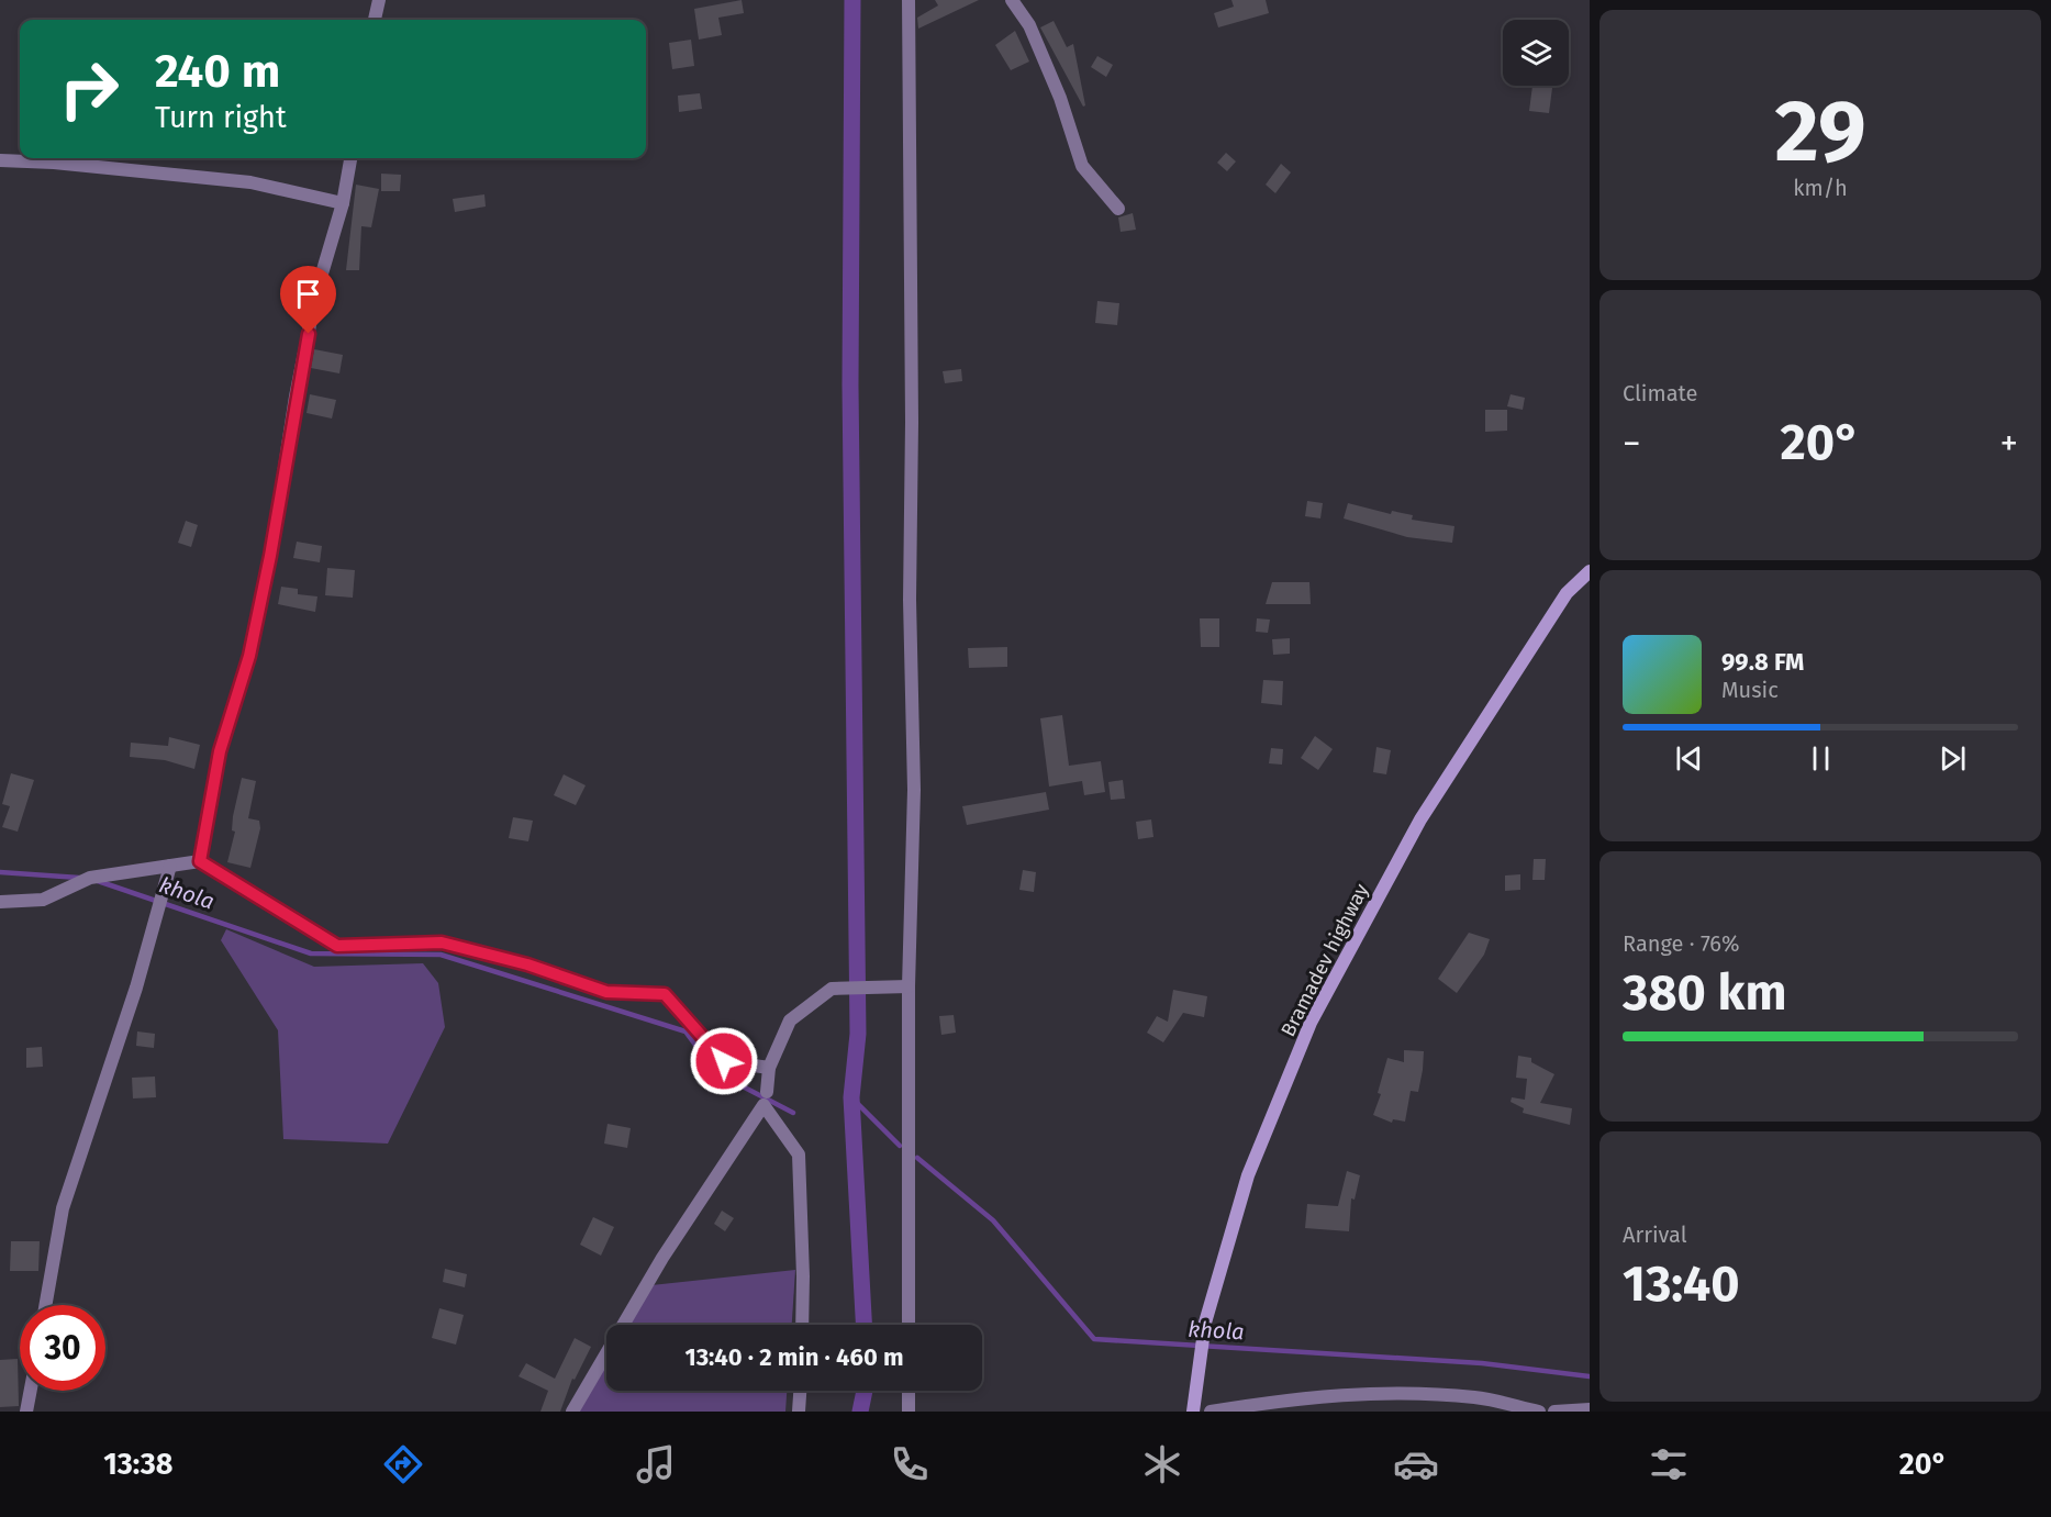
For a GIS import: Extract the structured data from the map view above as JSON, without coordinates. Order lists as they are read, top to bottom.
{
  "streets": {
    "street": ["Bramadev highway"]
  },
  "water": ["khola"],
  "page": {
    "tile": [
      ["29", "km/h"],
      "Climate",
      ["Range · 76%", "380 km"],
      ["Arrival", "13:40"]
    ],
    "turn": ["240 m", "Turn right"],
    "heat": ["−", "20°", "+"],
    "song": ["99.8 FM", "Music"],
    "limit": "30",
    "trip": "13:40 · 2 min · 460 m",
    "tabs": ["13:38", "20°"]
  }
}
